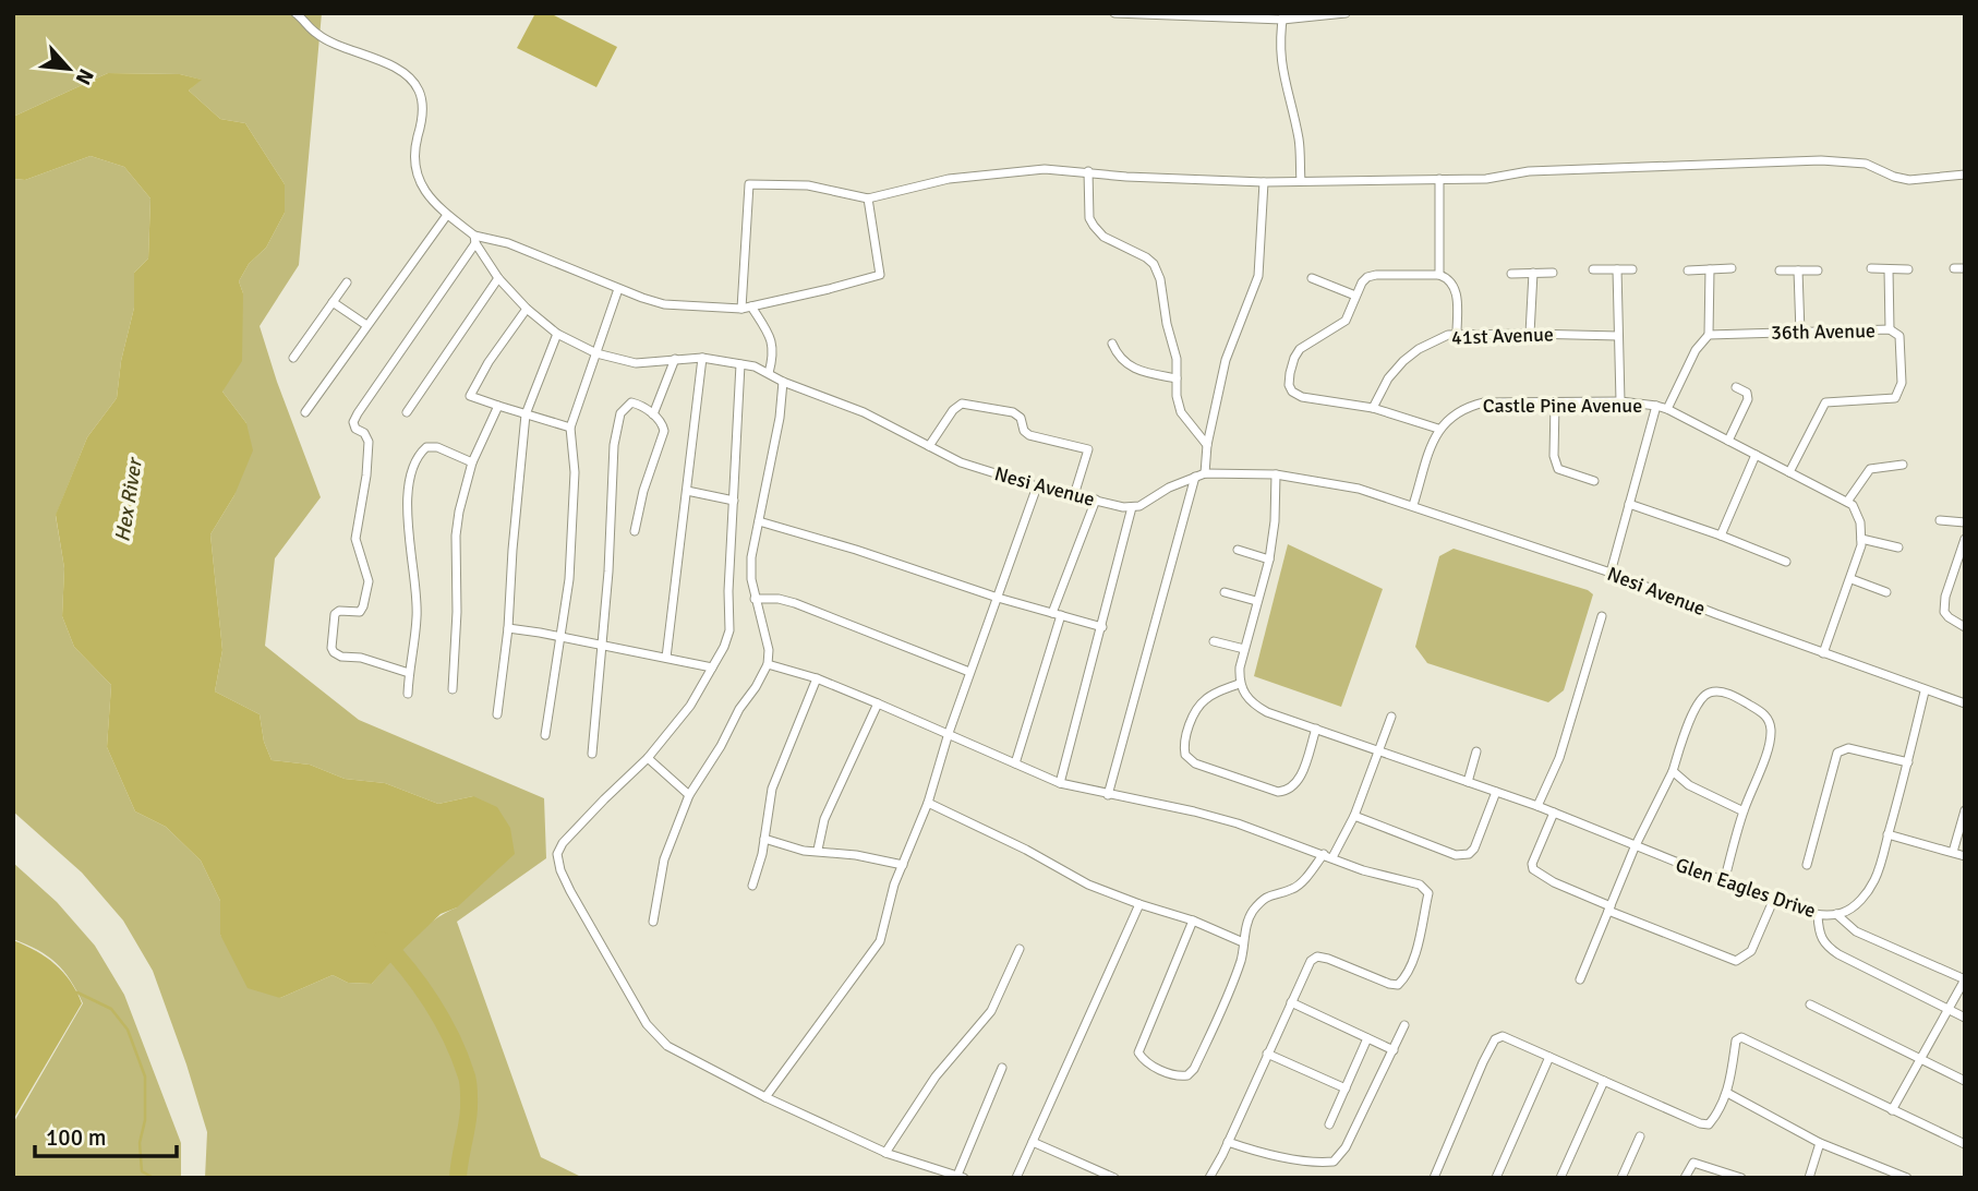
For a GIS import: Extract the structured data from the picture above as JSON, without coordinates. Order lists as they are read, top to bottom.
{
  "streets": {
    "street": [
      "36th Avenue",
      "41st Avenue",
      "Castle Pine Avenue",
      "Nesi Avenue",
      "Glen Eagles Drive"
    ]
  },
  "crossings": [
    ["36th Avenue", "Castle Pine Avenue"],
    ["Nesi Avenue", "Glen Eagles Drive"]
  ],
  "water": ["Hex River"],
  "scale_bar": "100 m",
  "north": "bottom right"
}
